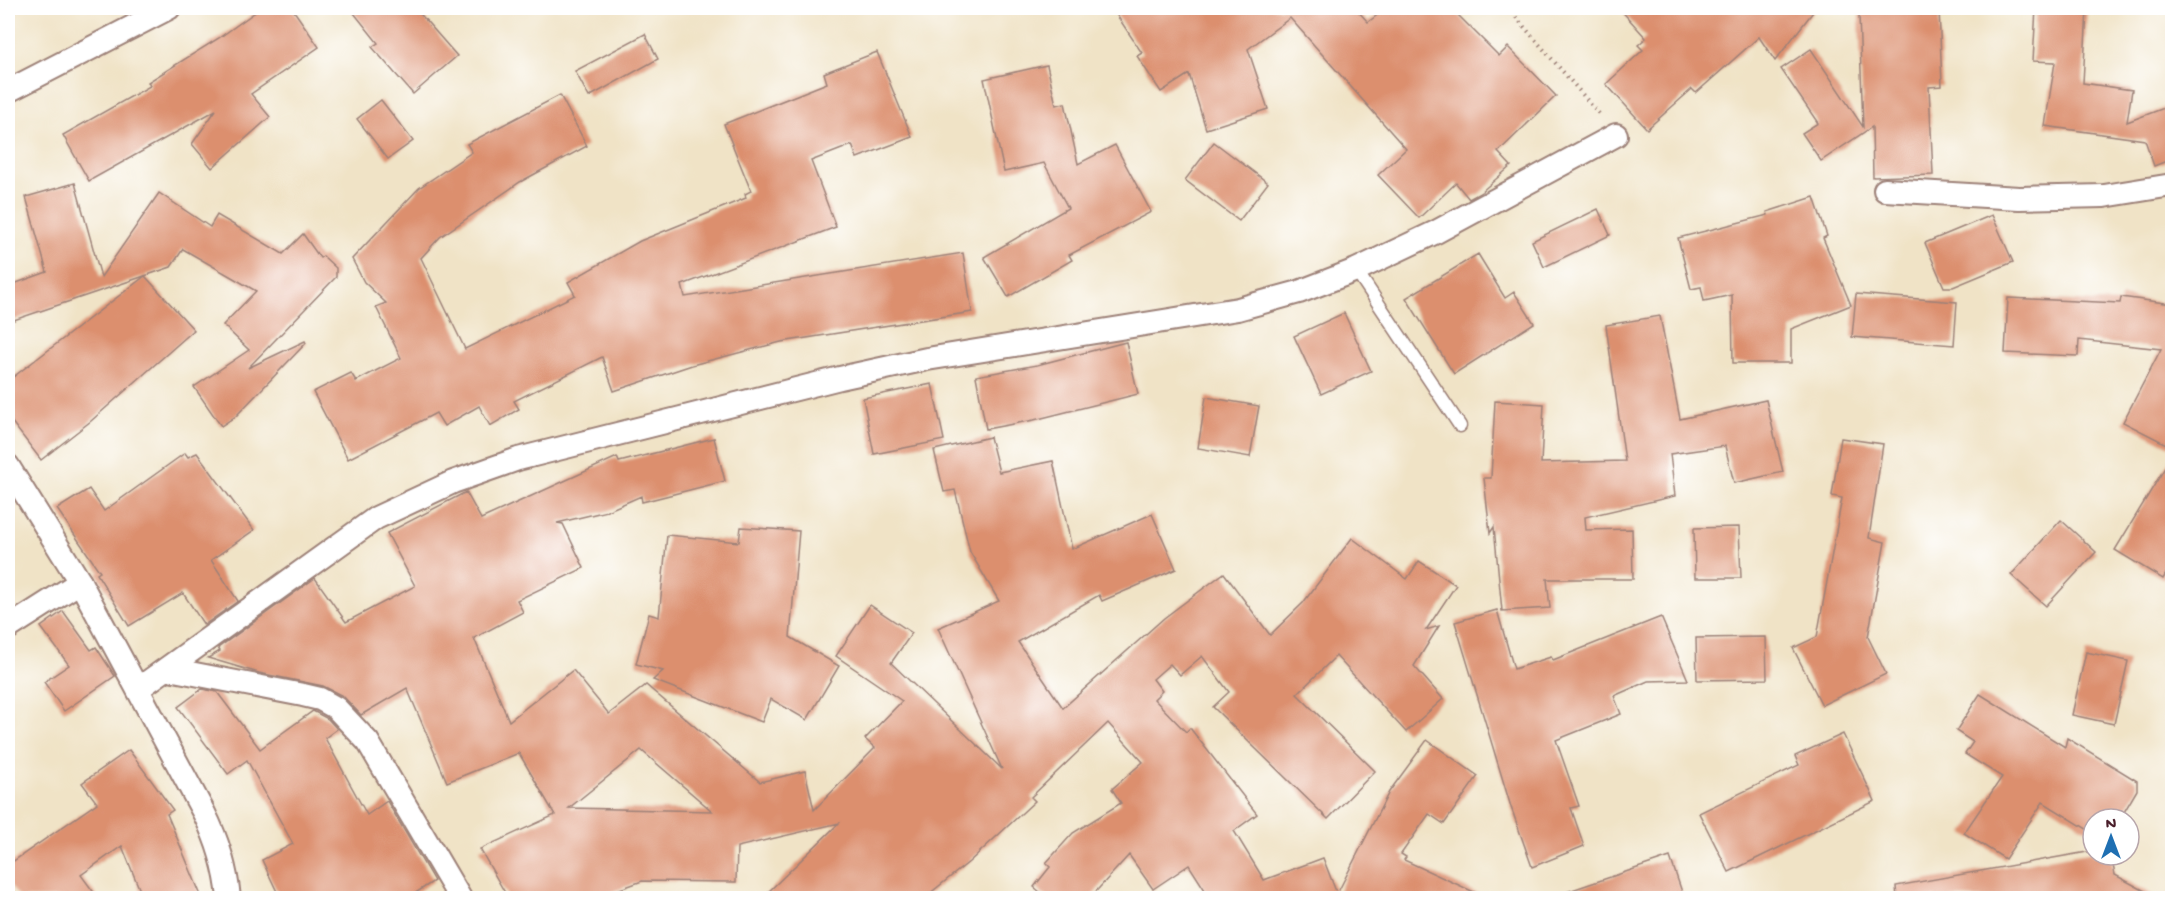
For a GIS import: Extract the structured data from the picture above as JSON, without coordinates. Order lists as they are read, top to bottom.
{
  "north": "top"
}
